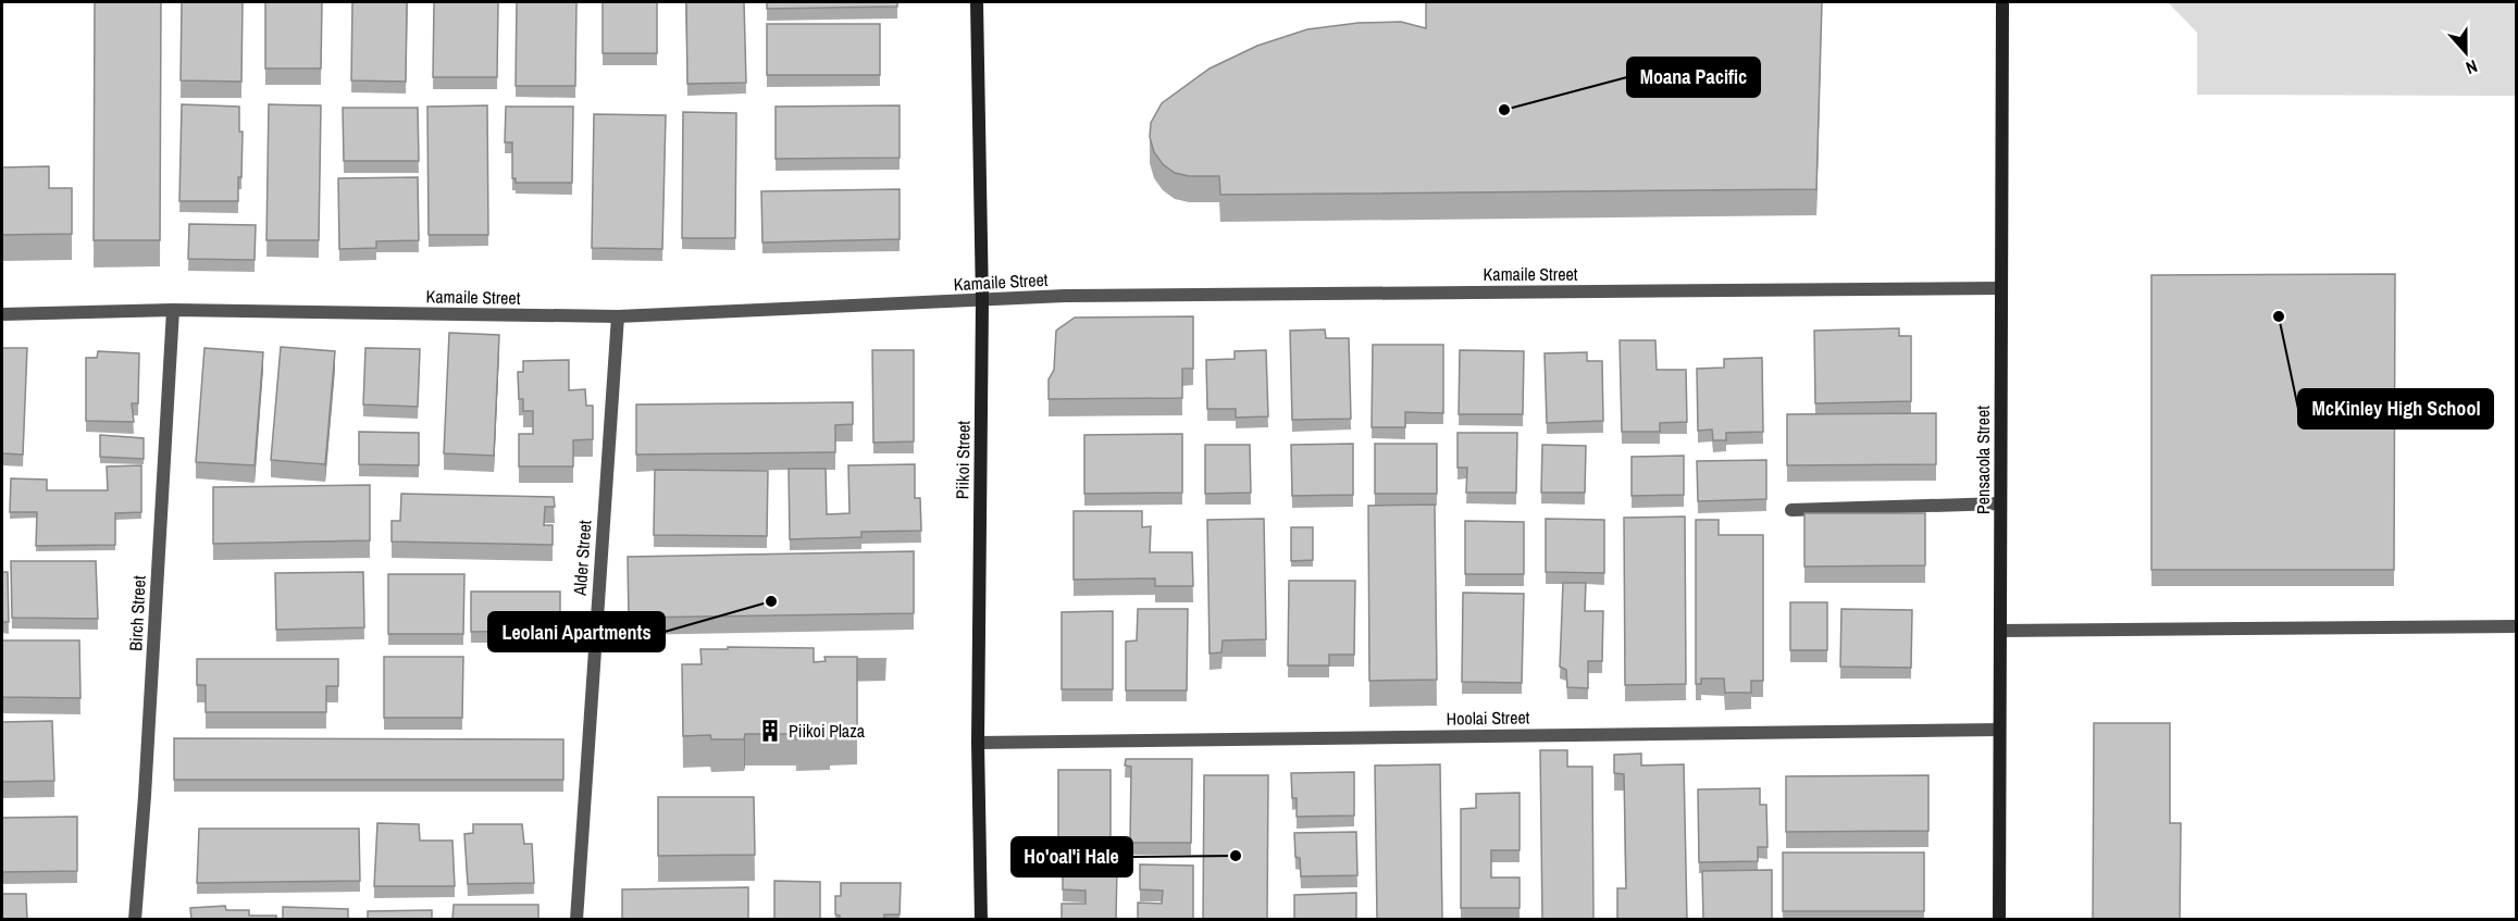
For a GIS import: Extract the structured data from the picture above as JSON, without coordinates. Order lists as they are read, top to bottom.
{
  "streets": {
    "main road": ["Piikoi Street", "Pensacola Street"],
    "street": [
      "Kamaile Street",
      "Alder Street",
      "Birch Street",
      "Hoolai Street"
    ]
  },
  "crossings": [
    ["Kamaile Street", "Piikoi Street"],
    ["Kamaile Street", "Pensacola Street"],
    ["Kamaile Street", "Alder Street"],
    ["Kamaile Street", "Birch Street"],
    ["Piikoi Street", "Hoolai Street"],
    ["Pensacola Street", "Hoolai Street"]
  ],
  "places": {
    "other": [
      "Moana Pacific",
      "McKinley High School",
      "Leolani Apartments",
      "Ho'oal'i Hale"
    ],
    "building": ["Piikoi Plaza"]
  },
  "north": "bottom"
}
